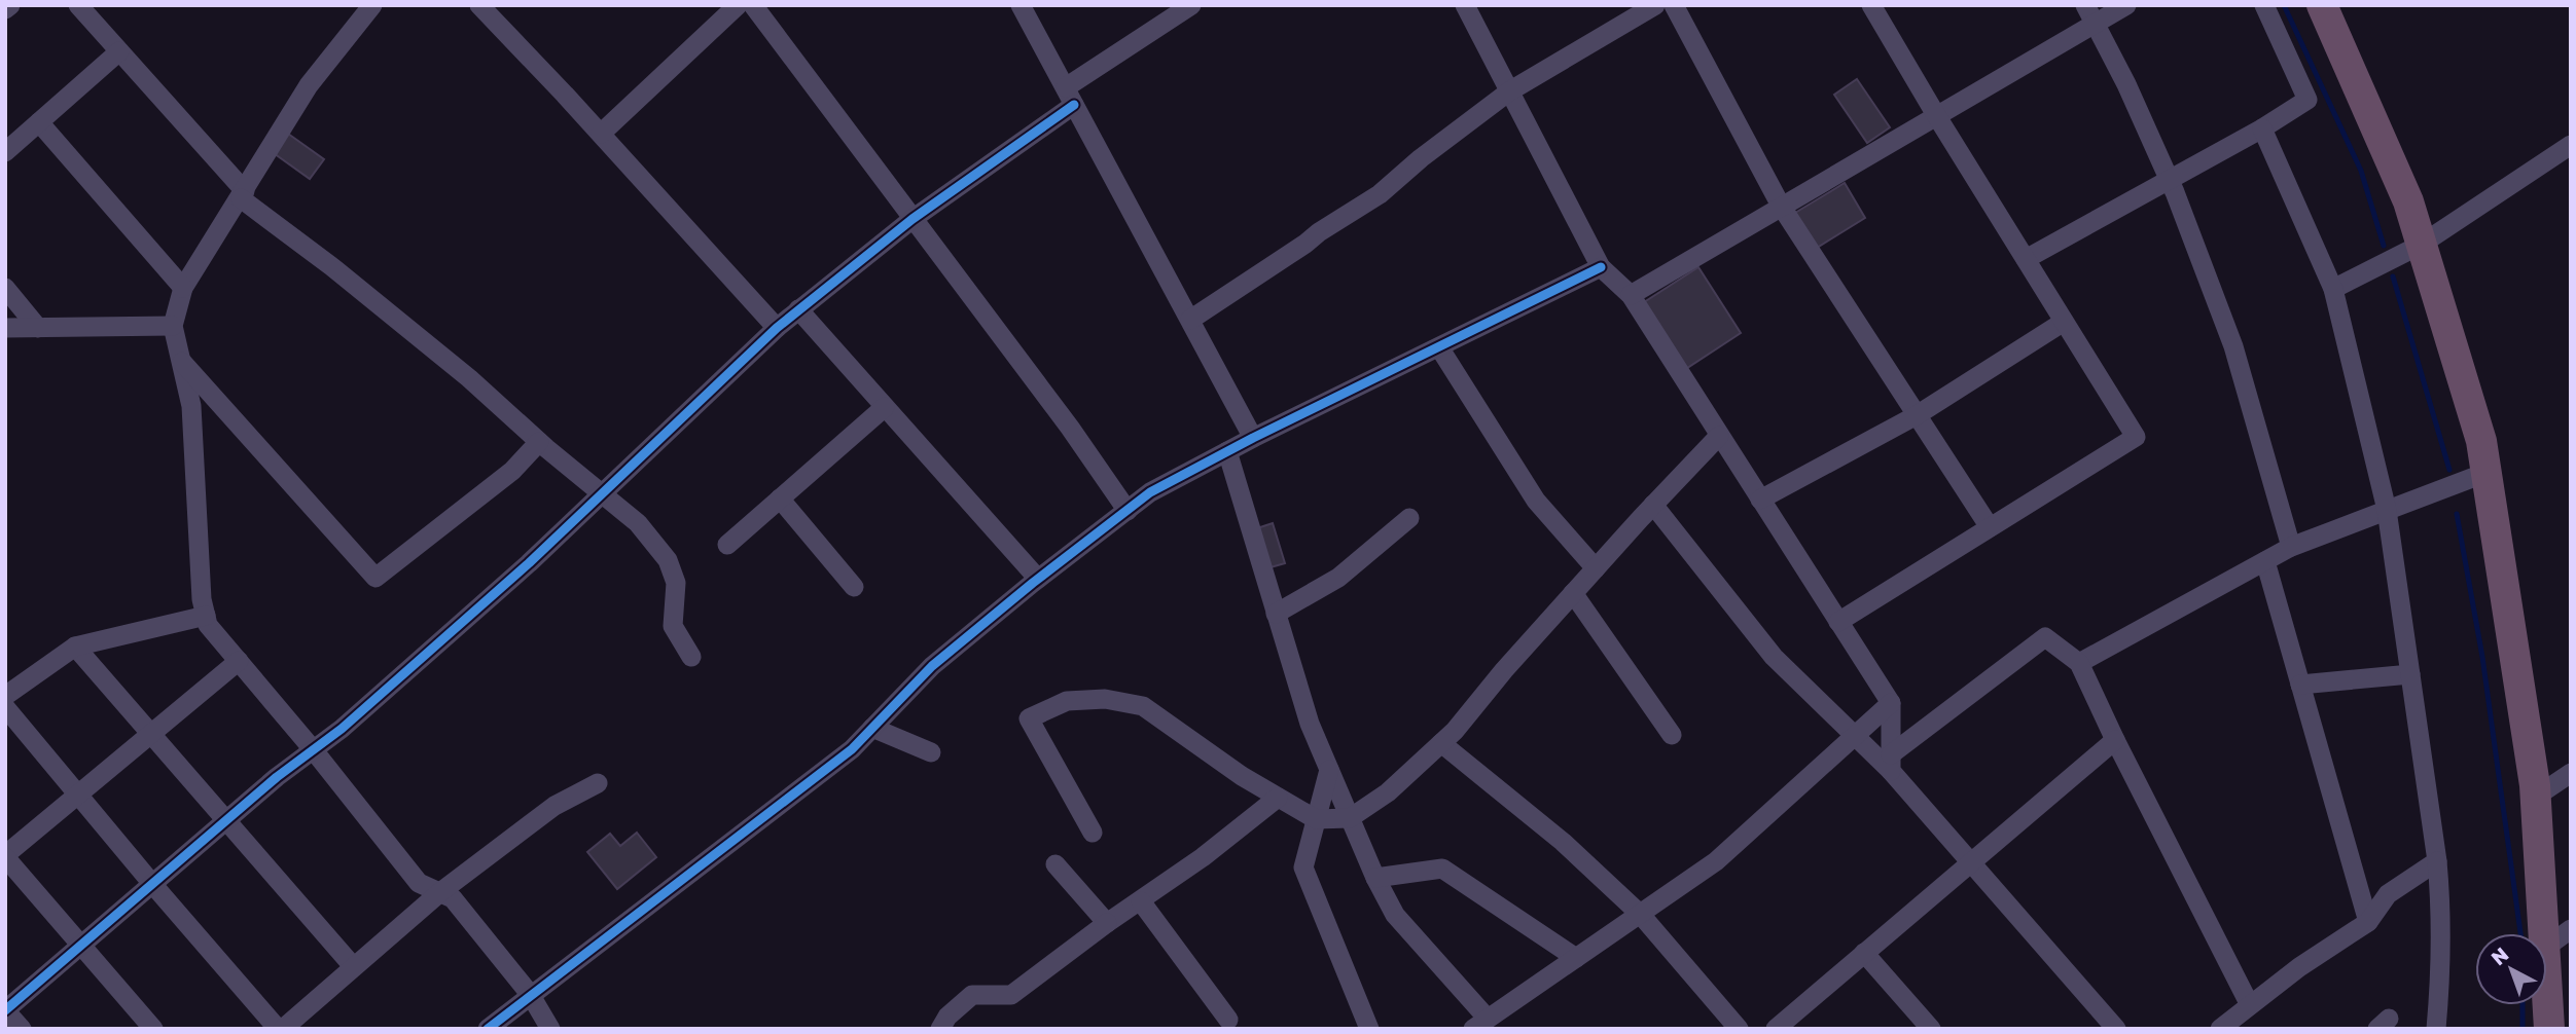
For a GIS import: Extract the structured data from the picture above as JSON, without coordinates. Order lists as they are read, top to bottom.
{
  "north": "top left"
}
